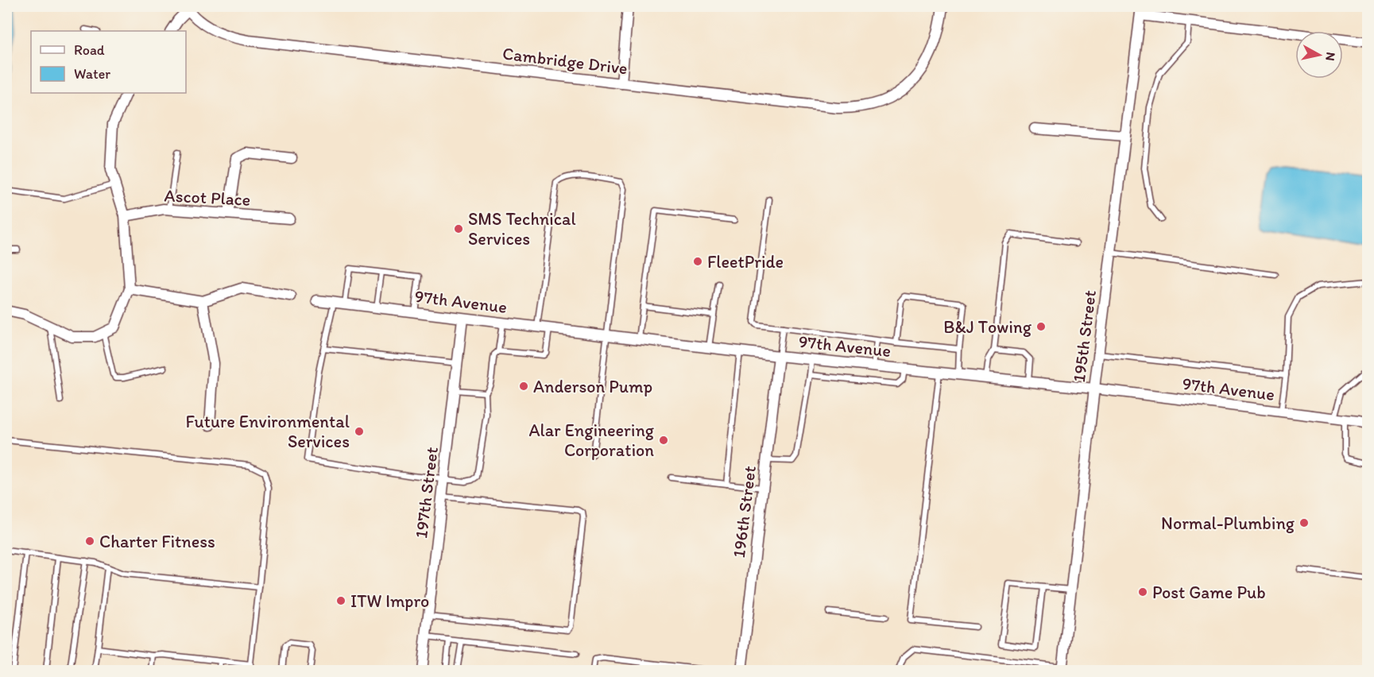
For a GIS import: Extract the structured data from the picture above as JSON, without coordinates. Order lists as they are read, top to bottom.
{
  "streets": {
    "street": [
      "Cambridge Drive",
      "Ascot Place",
      "97th Avenue",
      "195th Street",
      "197th Street",
      "196th Street"
    ]
  },
  "crossings": [
    ["97th Avenue", "195th Street"],
    ["97th Avenue", "197th Street"],
    ["97th Avenue", "196th Street"]
  ],
  "places": [
    "SMS Technical Services",
    "FleetPride",
    "B&J Towing",
    "Anderson Pump",
    "Future Environmental Services",
    "Alar Engineering Corporation",
    "Normal-Plumbing",
    "Charter Fitness",
    "Post Game Pub",
    "ITW Impro"
  ],
  "legend": ["Road", "Water"],
  "north": "right"
}
